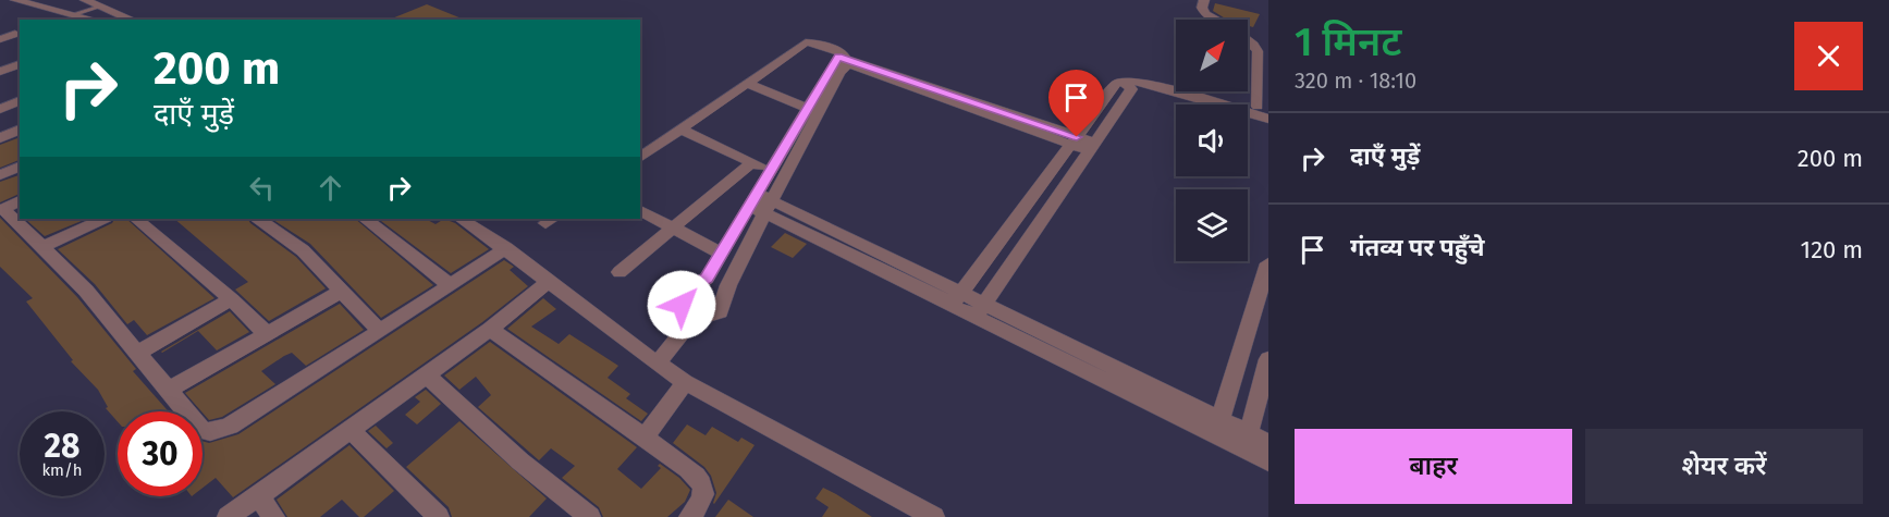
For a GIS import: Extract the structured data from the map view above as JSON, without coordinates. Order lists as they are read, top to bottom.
{
  "north": "top right",
  "page": {
    "heading": ["1 मिनट", "320 m · 18:10"],
    "turn": ["200 m", "दाएँ मुड़ें"],
    "list": [
      {
        "name": "दाएँ मुड़ें",
        "value": "200 m"
      },
      {
        "name": "गंतव्य पर पहुँचे",
        "value": "120 m"
      }
    ],
    "speed": "28 km/h",
    "limit": "30",
    "buttons": ["बाहर", "शेयर करें"]
  }
}
